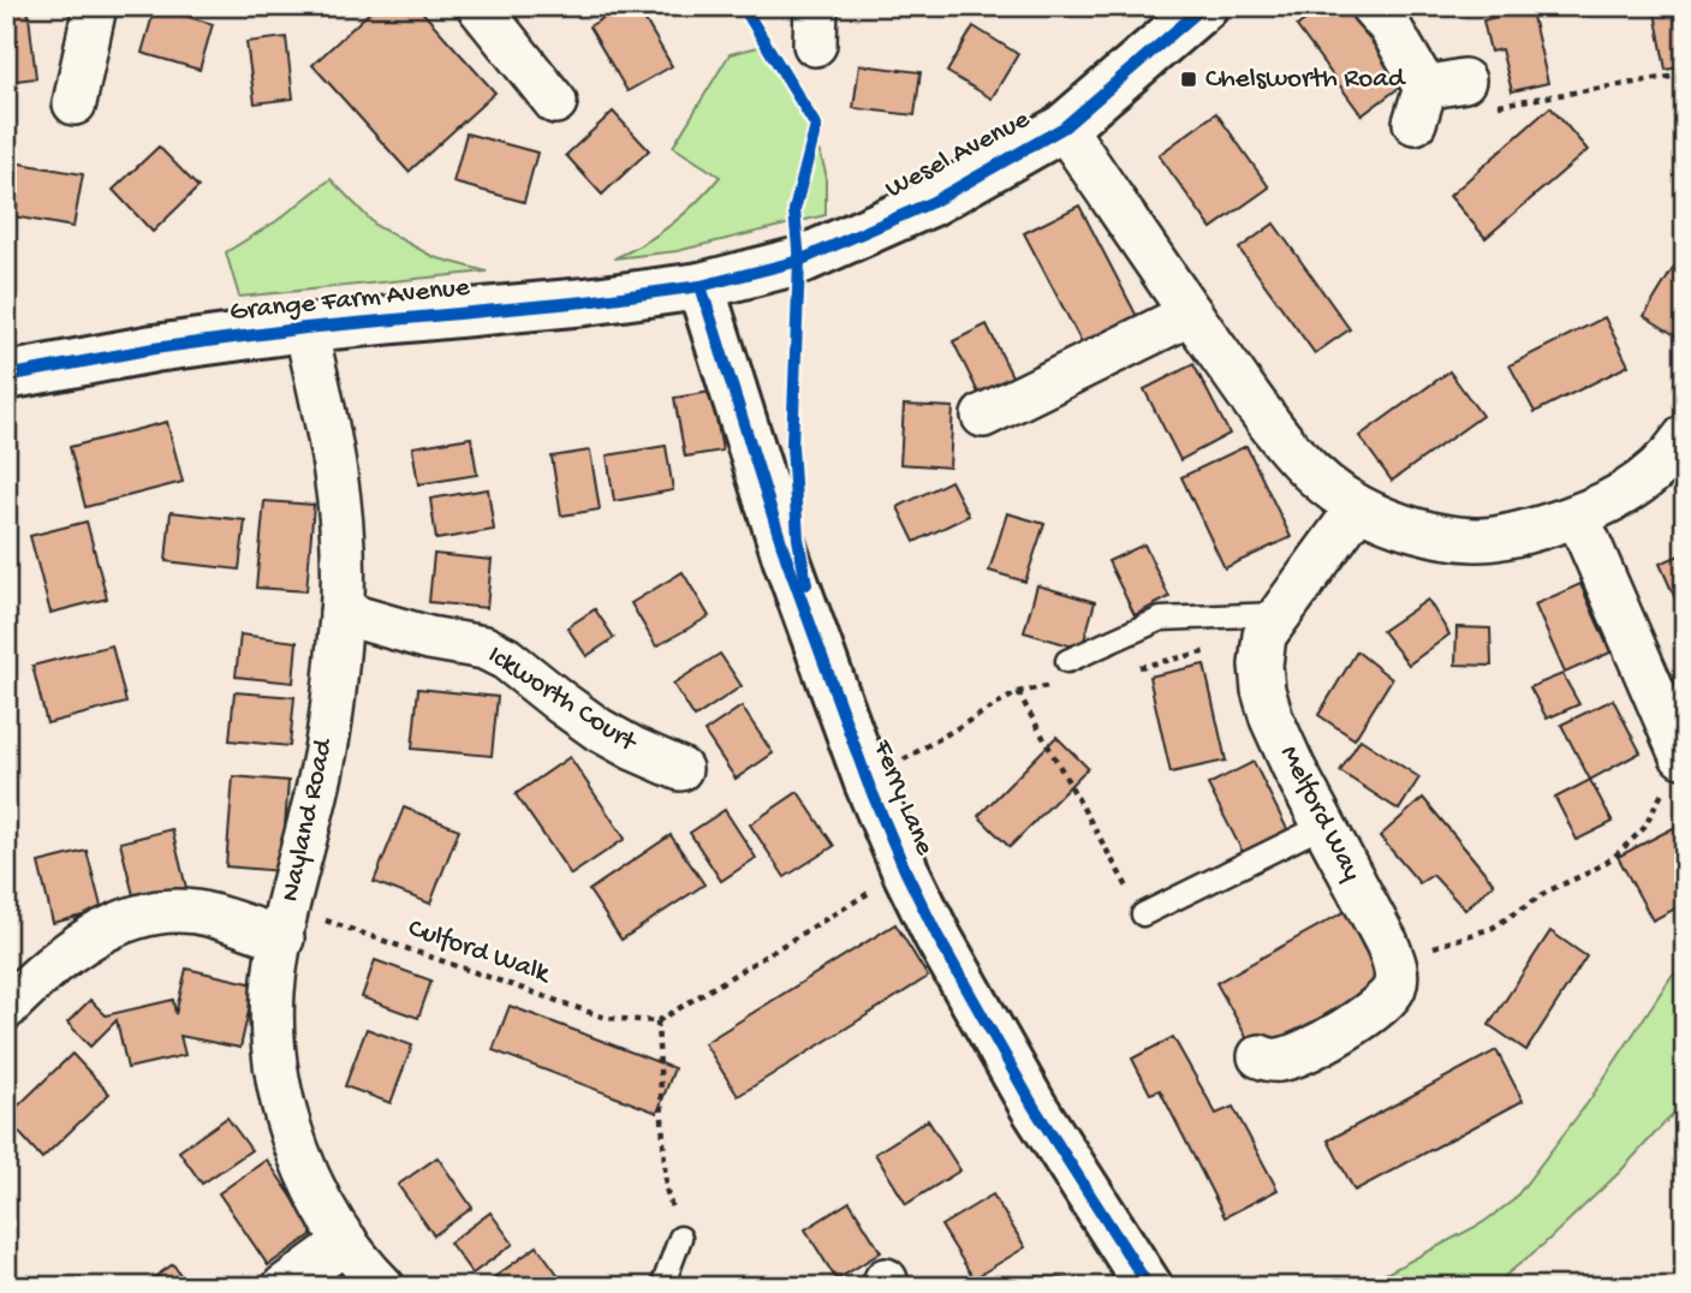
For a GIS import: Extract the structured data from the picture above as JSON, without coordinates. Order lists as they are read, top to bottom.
{
  "streets": {
    "street": [
      "Wesel Avenue",
      "Grange Farm Avenue",
      "Ickworth Court",
      "Ferry Lane",
      "Melford Way",
      "Nayland Road"
    ],
    "path": ["Culford Walk"]
  },
  "crossings": [
    ["Wesel Avenue", "Grange Farm Avenue"],
    ["Wesel Avenue", "Ferry Lane"],
    ["Grange Farm Avenue", "Ferry Lane"],
    ["Grange Farm Avenue", "Nayland Road"],
    ["Ickworth Court", "Nayland Road"],
    ["Nayland Road", "Culford Walk"]
  ],
  "places": {
    "transit": ["Chelsworth Road"]
  }
}
